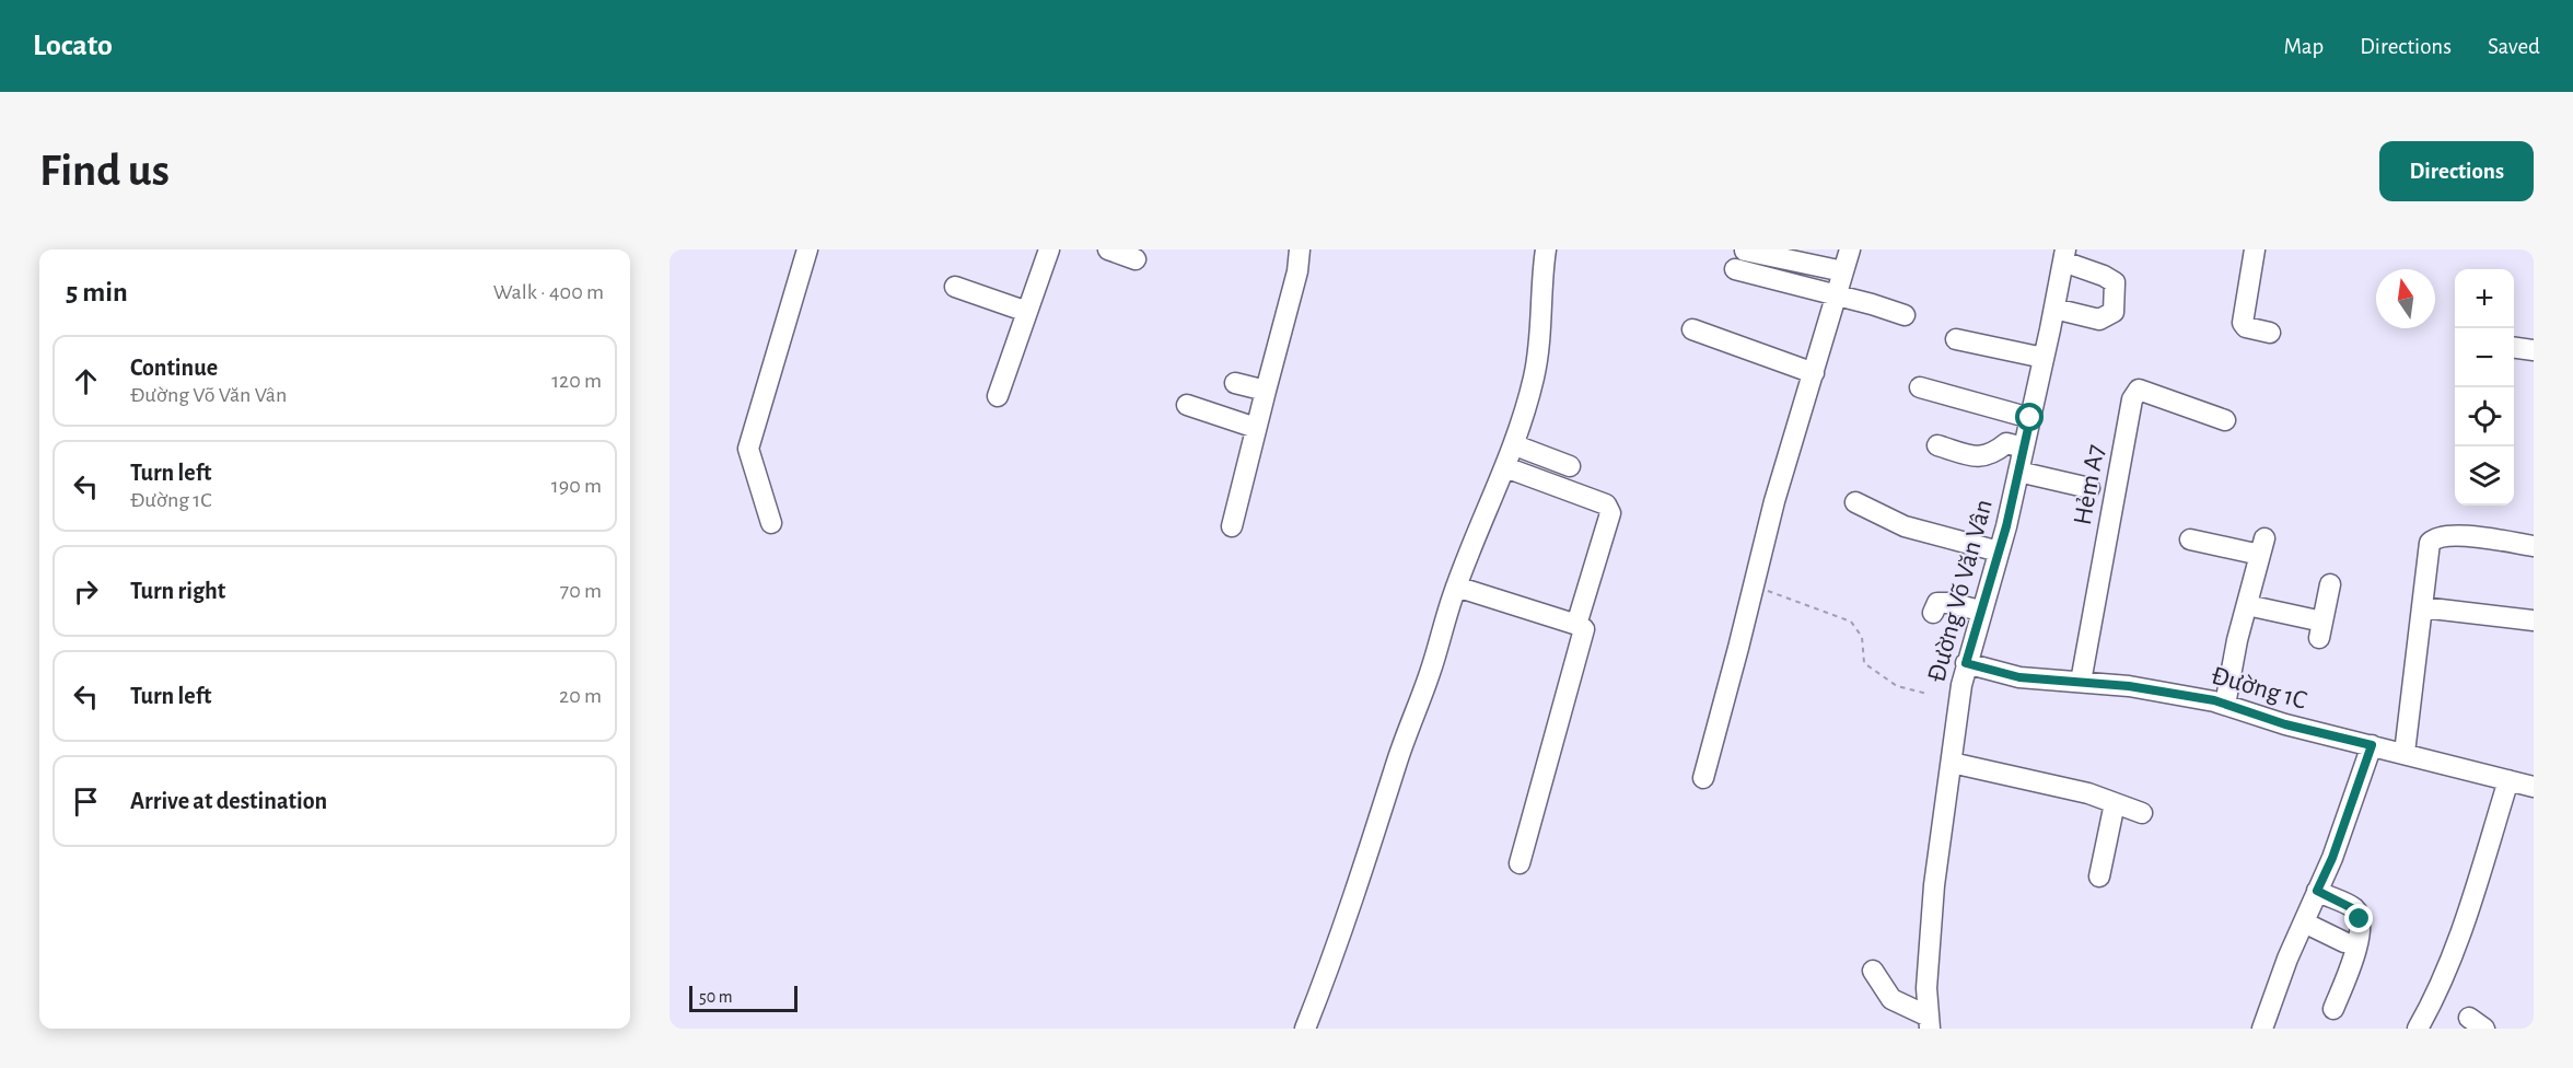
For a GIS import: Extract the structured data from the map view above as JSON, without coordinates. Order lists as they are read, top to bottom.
{
  "streets": {
    "street": ["Hẻm A7", "Đường Võ Văn Vân", "Đường 1C"]
  },
  "crossings": [
    ["Hẻm A7", "Đường 1C"],
    ["Đường Võ Văn Vân", "Đường 1C"]
  ],
  "scale_bar": "50 m",
  "north": "top",
  "page": {
    "header": "Locato",
    "nav": ["Map", "Directions", "Saved"],
    "buttons": "Directions",
    "title": "Find us",
    "heading": ["5 min", "Walk · 400 m"],
    "map_buttons": ["+", "−"],
    "list": [
      ["Continue", "Đường Võ Văn Vân", "120 m"],
      ["Turn left", "Đường 1C", "190 m"],
      ["Turn right", "70 m"],
      ["Turn left", "20 m"],
      "Arrive at destination"
    ],
    "scale": "50 m"
  }
}
